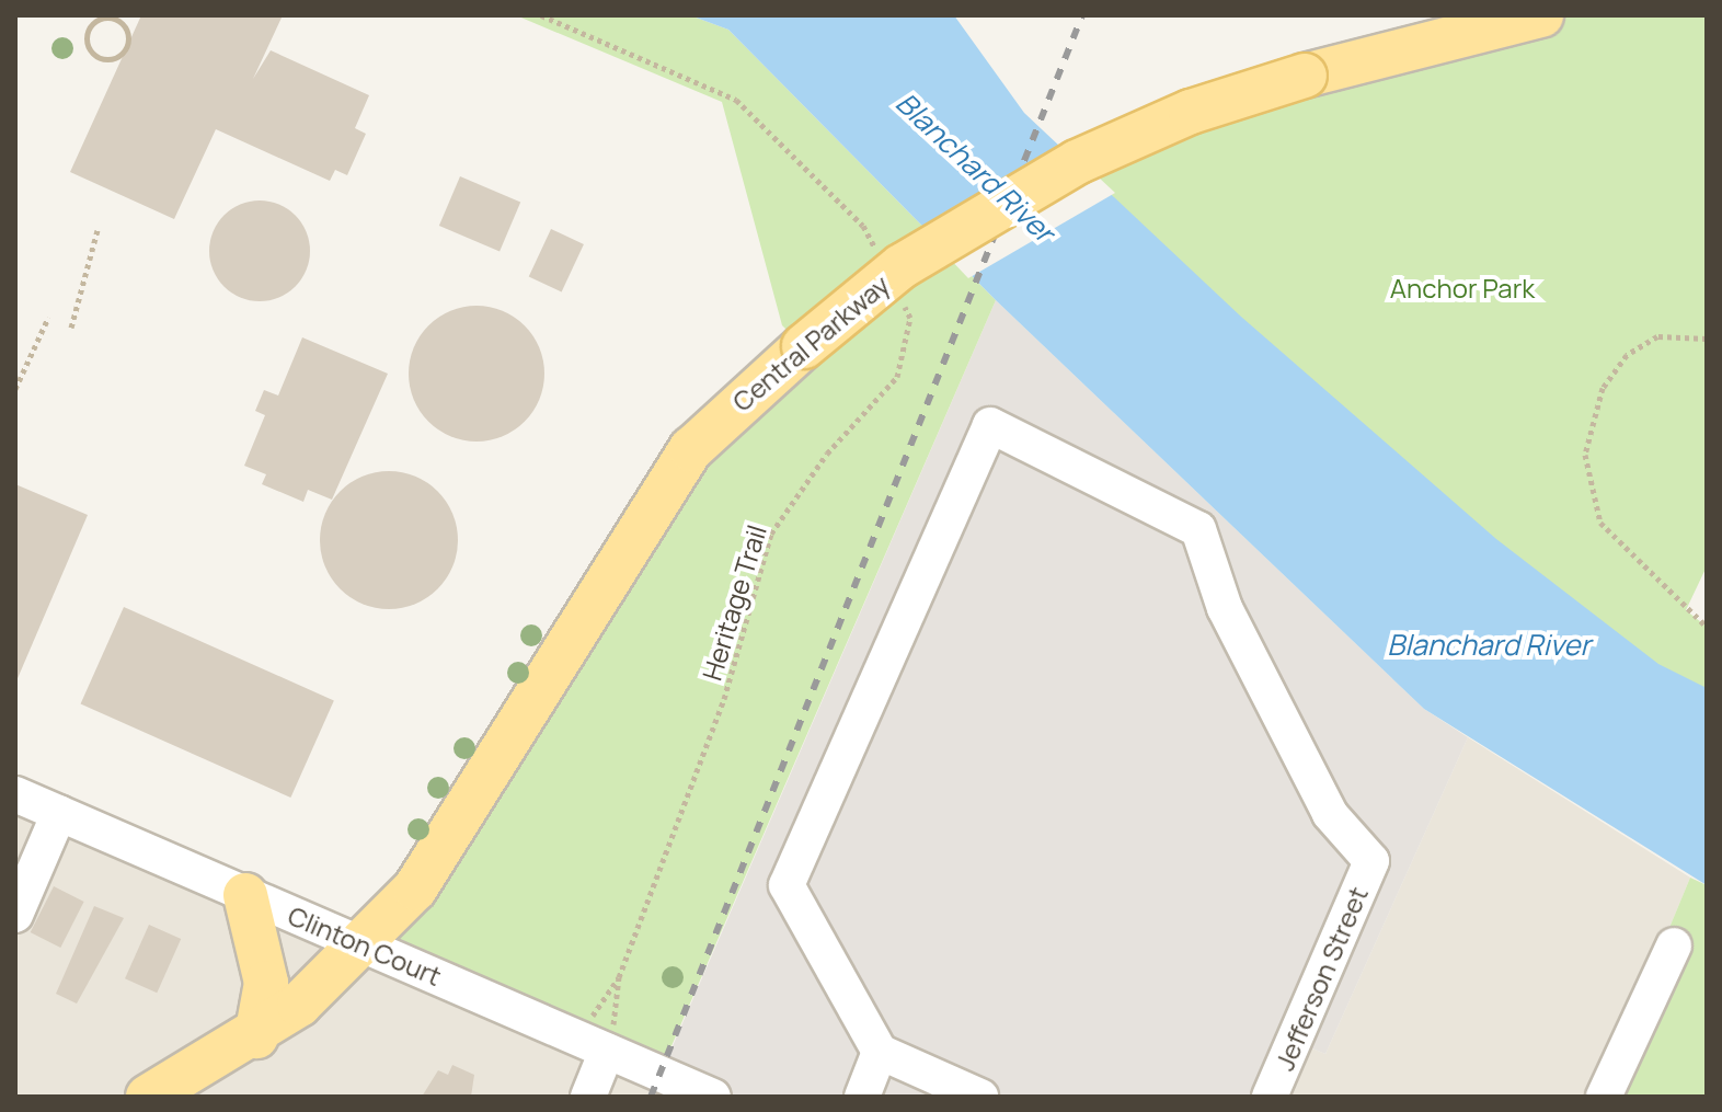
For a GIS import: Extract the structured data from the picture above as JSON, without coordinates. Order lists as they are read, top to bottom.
{
  "streets": {
    "main road": ["Central Parkway"],
    "street": ["Clinton Court", "Jefferson Street"],
    "path": ["Heritage Trail"]
  },
  "crossings": [
    ["Central Parkway", "Clinton Court"],
    ["Heritage Trail", "Clinton Court"]
  ],
  "water": ["Blanchard River"],
  "parks": ["Anchor Park"]
}
